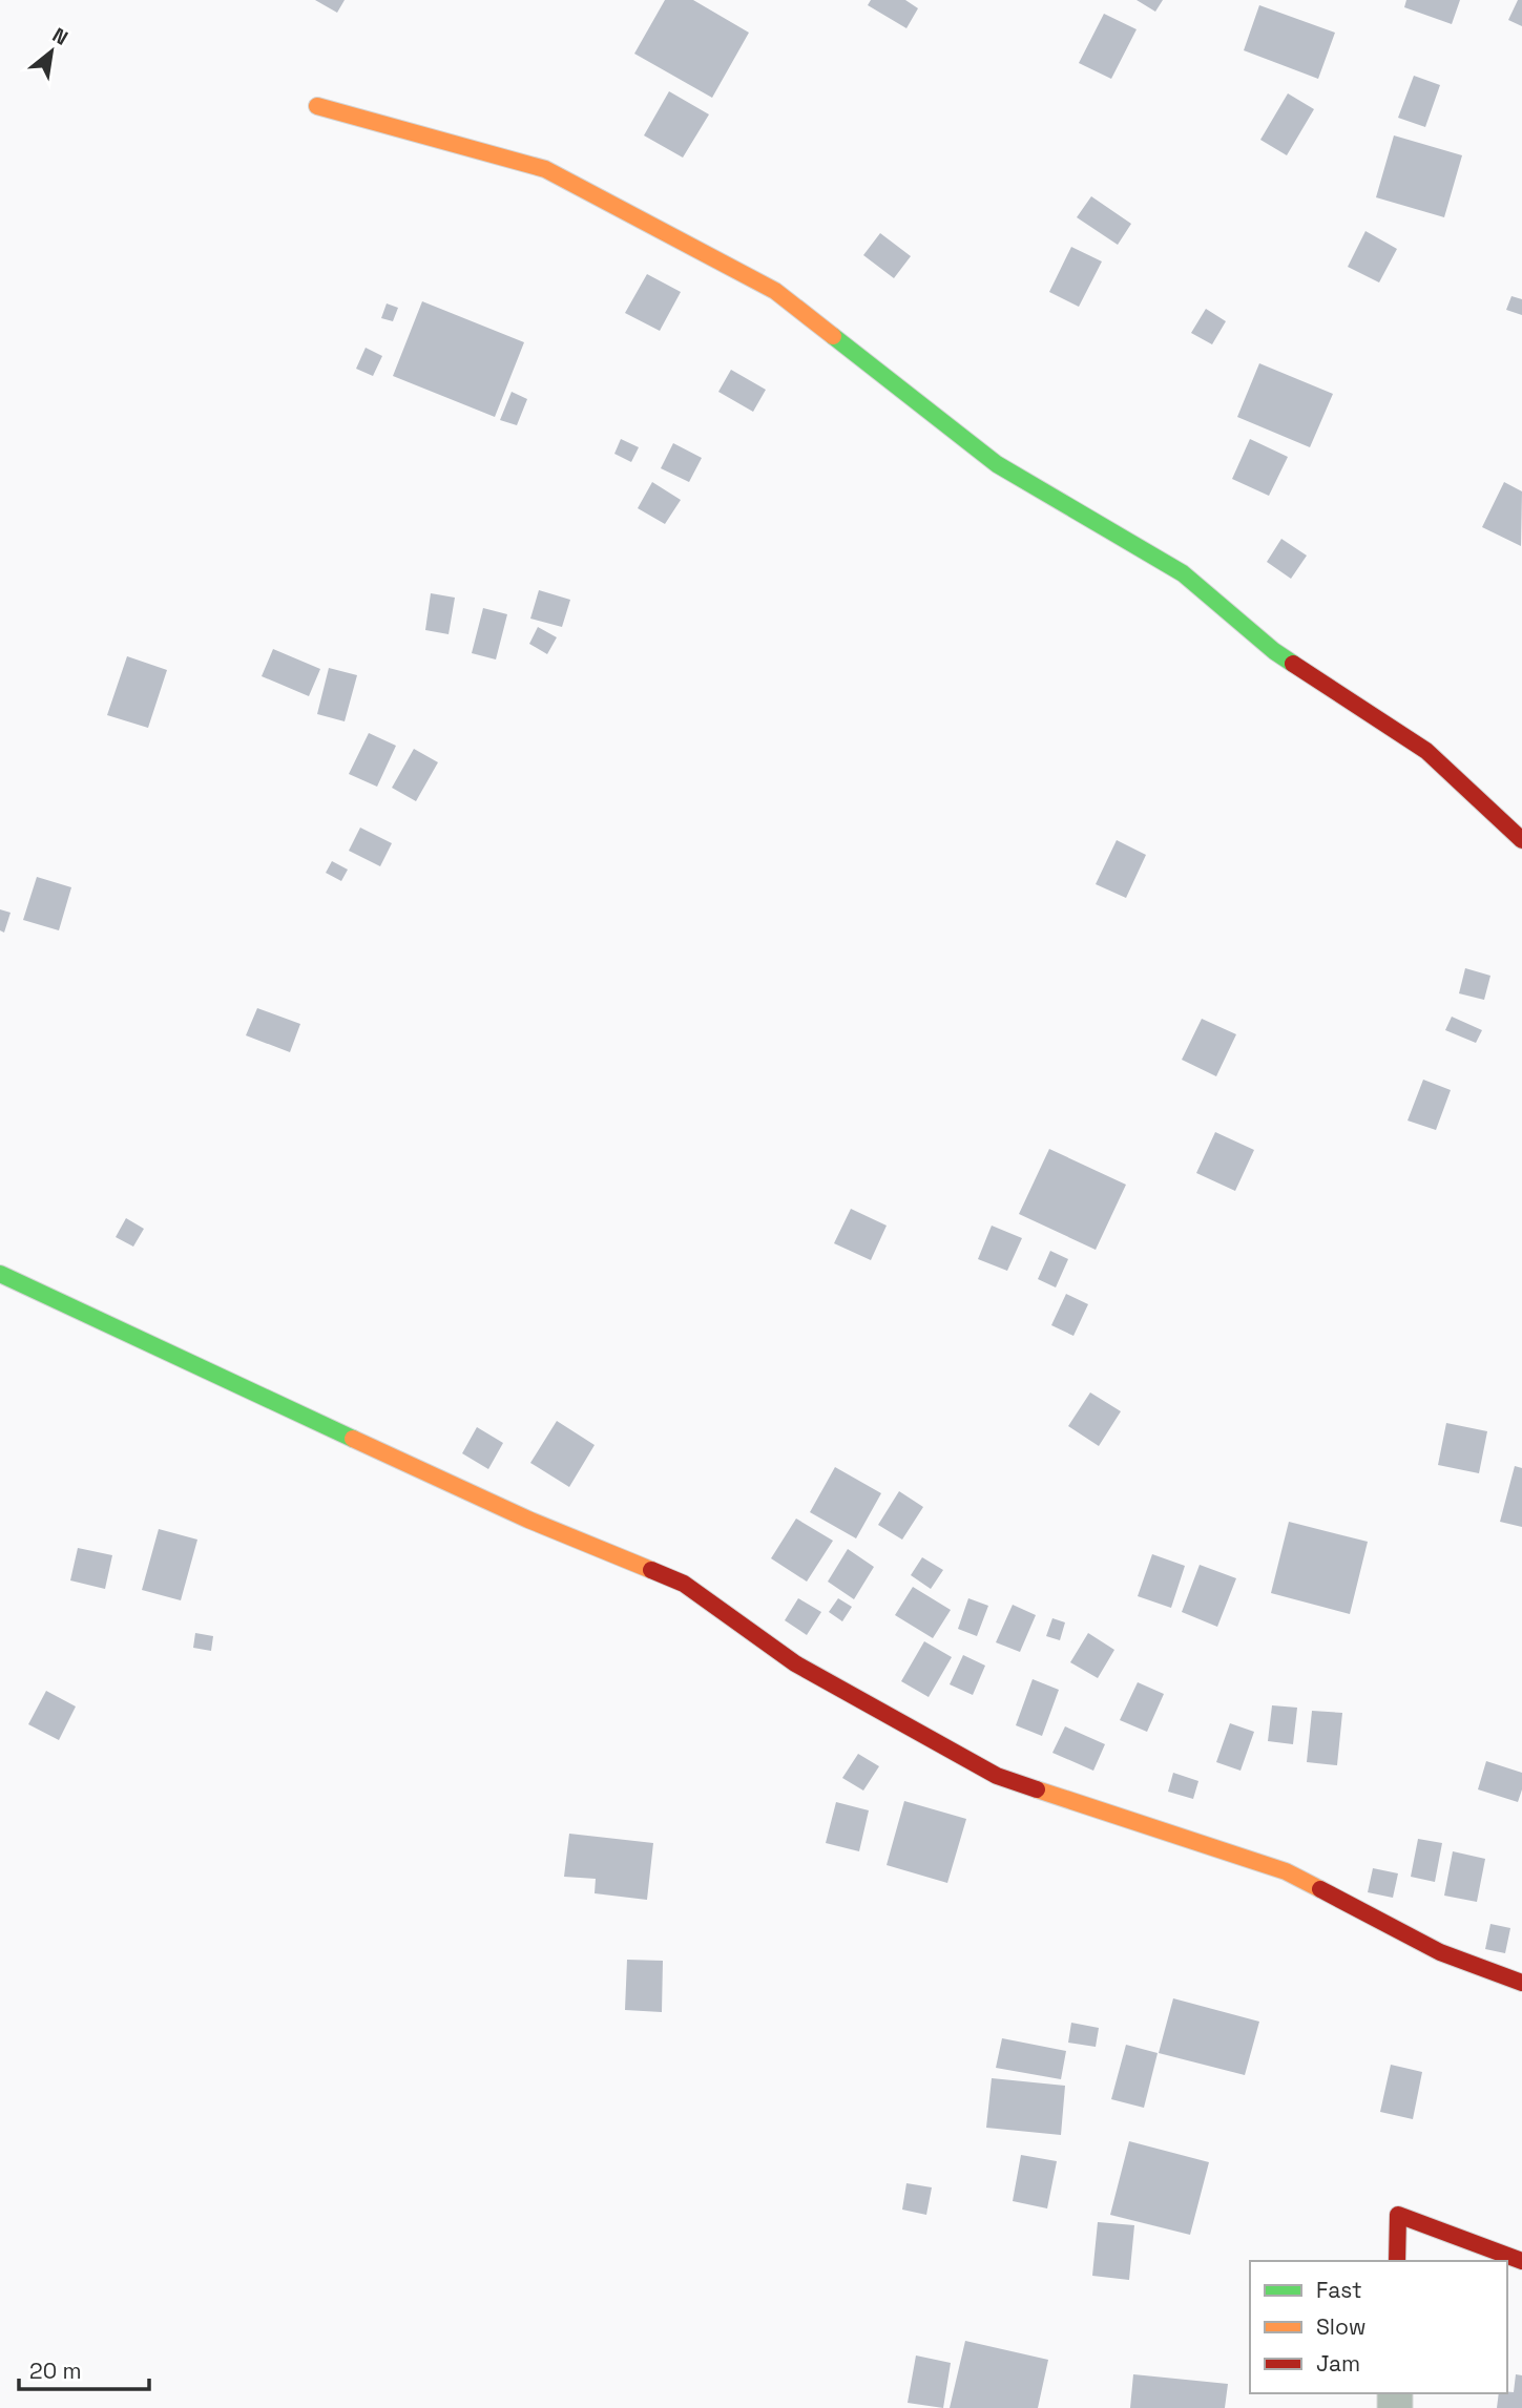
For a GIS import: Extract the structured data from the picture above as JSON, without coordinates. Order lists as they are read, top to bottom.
{
  "legend": ["Fast", "Slow", "Jam"],
  "scale_bar": "20 m",
  "north": "top right"
}
